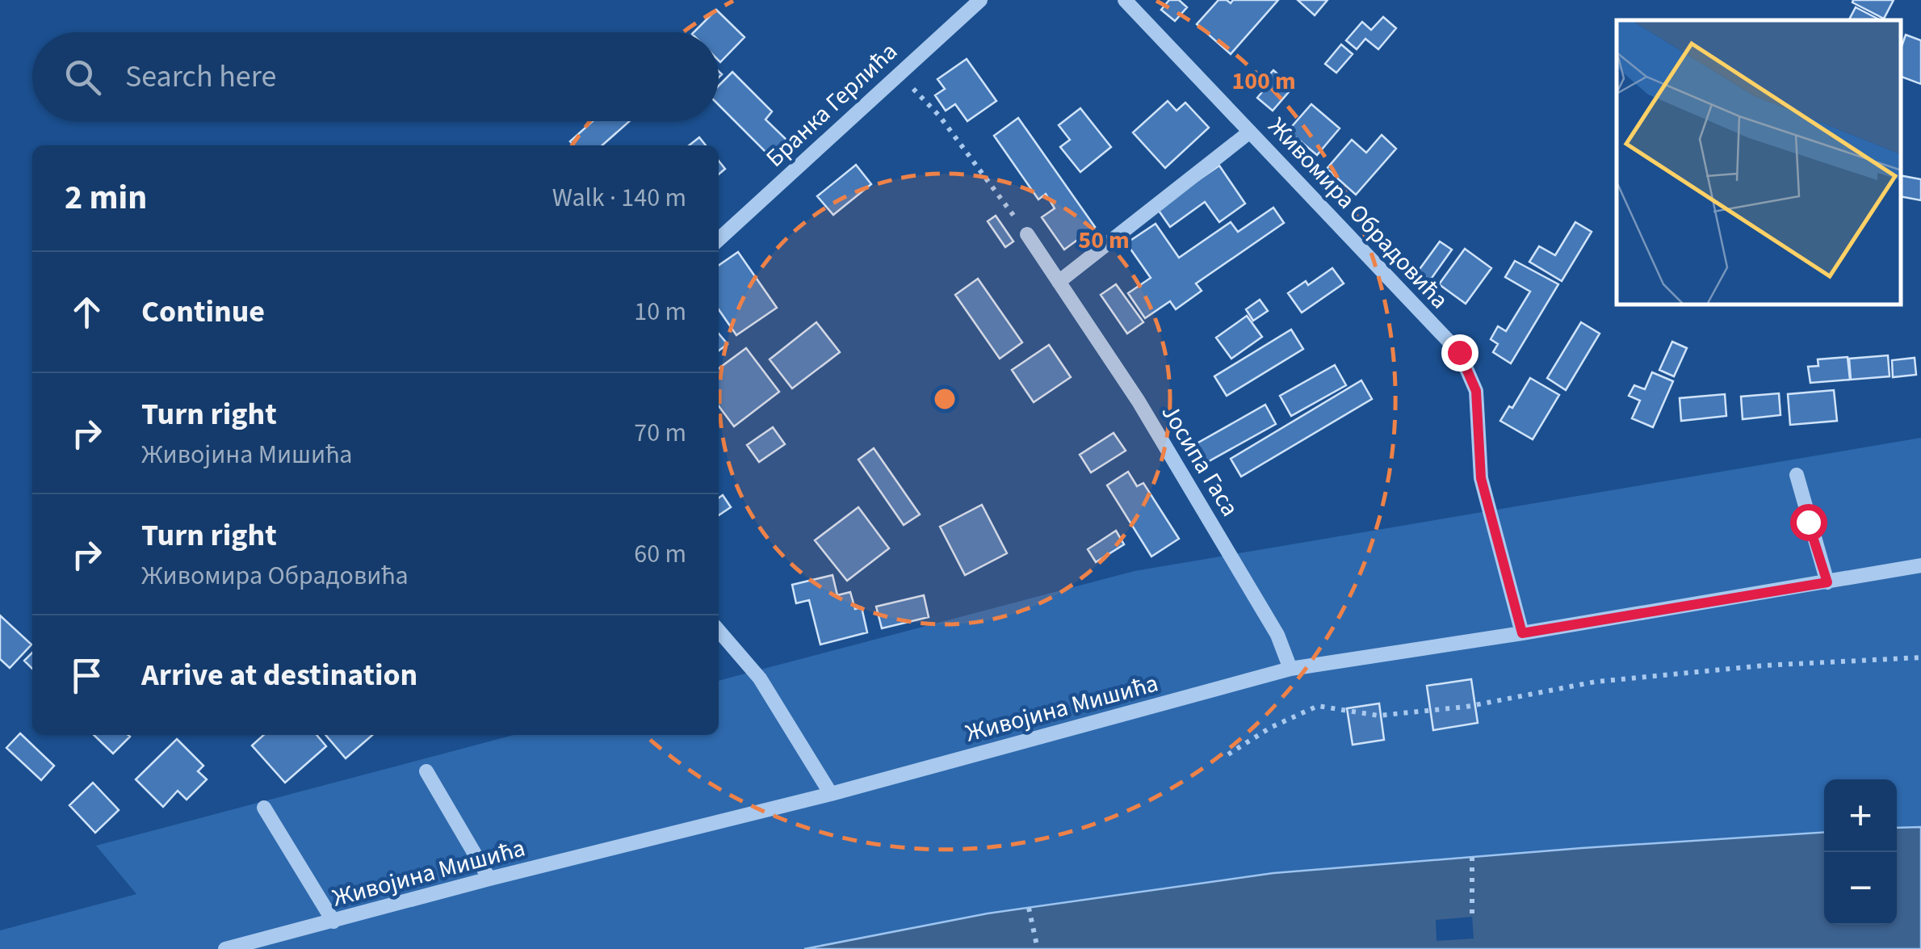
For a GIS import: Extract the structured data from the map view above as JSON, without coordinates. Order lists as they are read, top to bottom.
{
  "streets": {
    "street": [
      "Бранка Герлића",
      "Живомира Обрадовића",
      "Јосипа Гаса",
      "Живојина Мишића"
    ]
  },
  "crossings": [
    ["Живомира Обрадовића", "Живојина Мишића"],
    ["Јосипа Гаса", "Живојина Мишића"]
  ],
  "page": {
    "search": "Search here",
    "heading": ["2 min", "Walk · 140 m"],
    "list": [
      ["Continue", "10 m"],
      ["Turn right", "Живојина Мишића", "70 m"],
      ["Turn right", "Живомира Обрадовића", "60 m"],
      "Arrive at destination"
    ],
    "map_buttons": ["+", "−"]
  },
  "rings": ["100 m", "50 m"]
}
